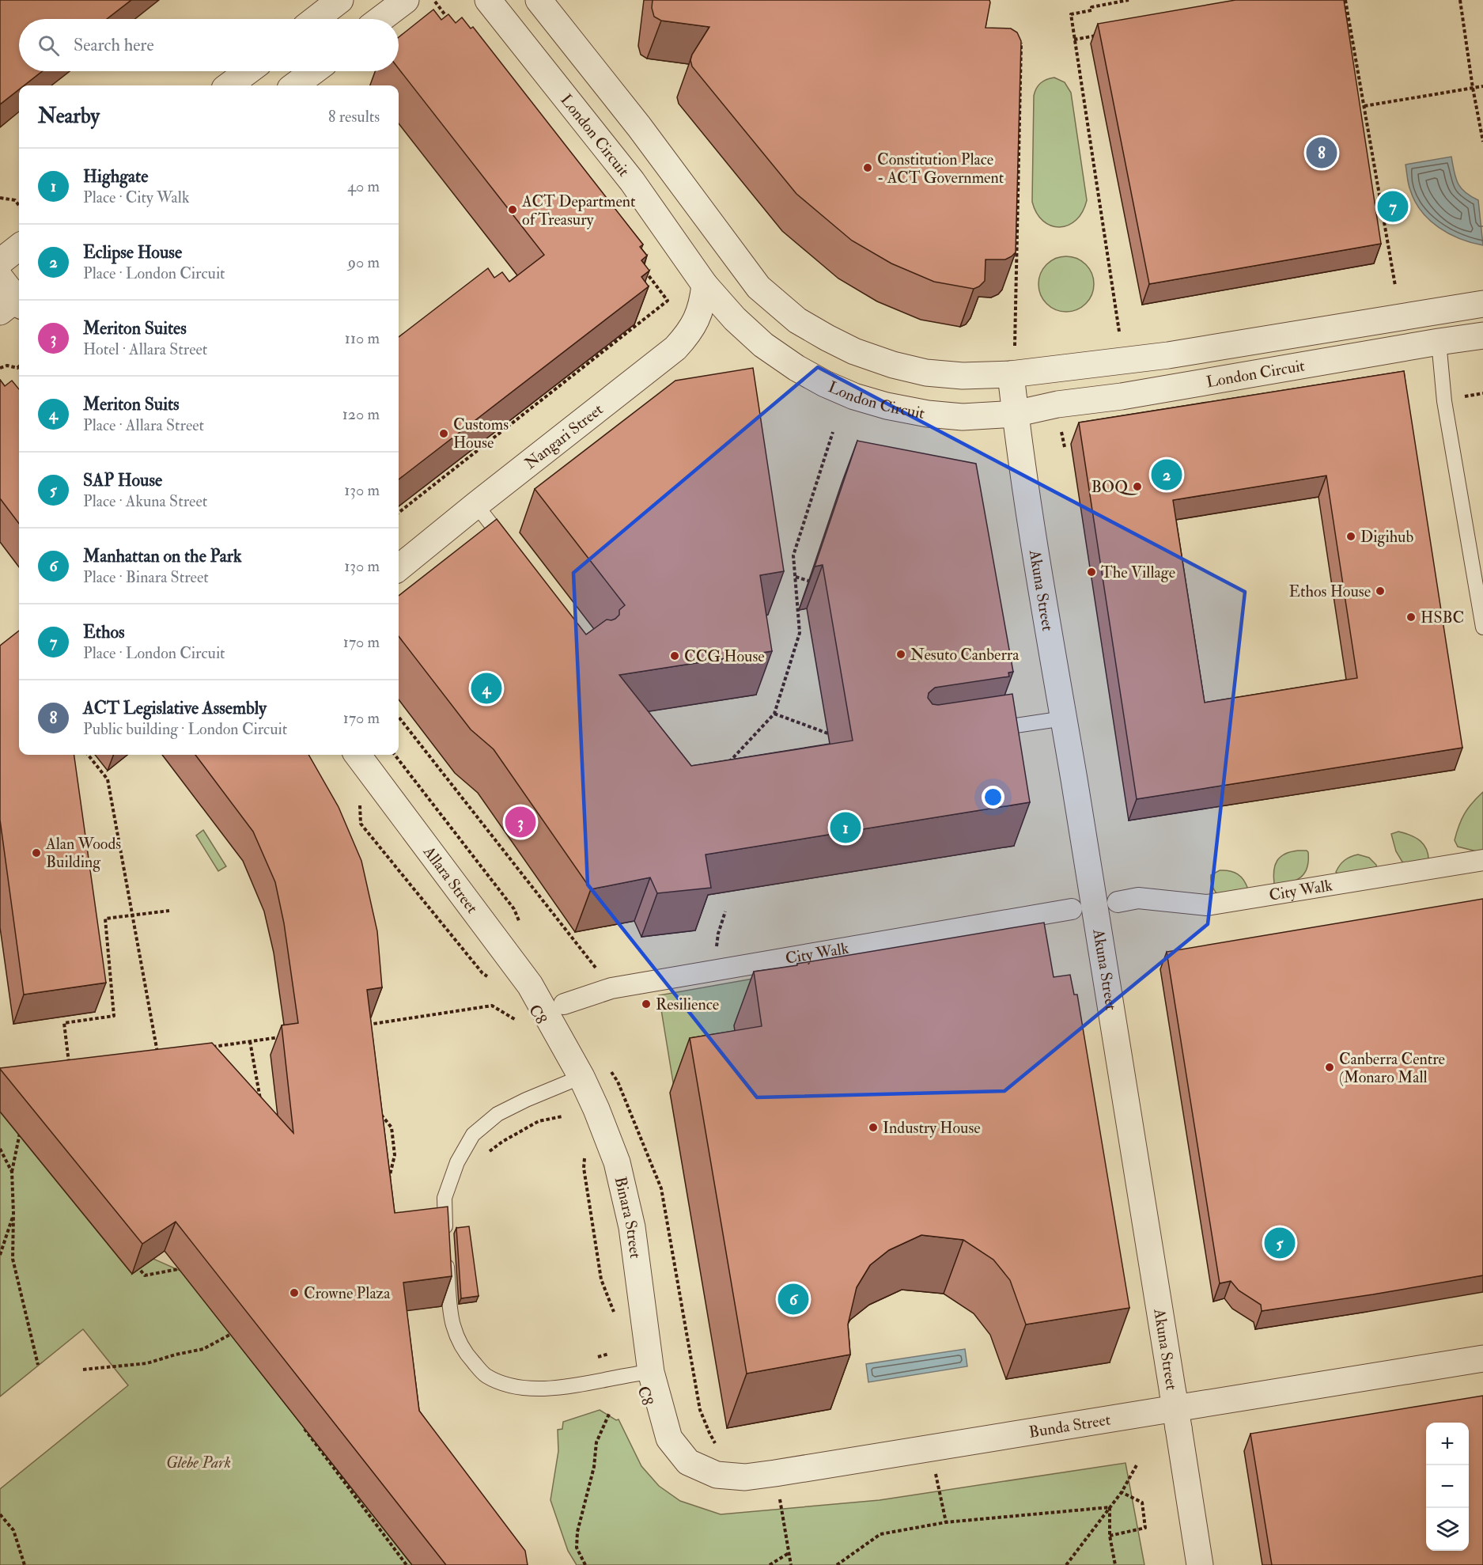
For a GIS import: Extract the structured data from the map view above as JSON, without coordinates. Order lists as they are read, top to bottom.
{
  "streets": {
    "street": [
      "London Circuit",
      "Nangari Street",
      "Akuna Street",
      "Allara Street",
      "City Walk",
      "Binara Street",
      "Bunda Street"
    ]
  },
  "crossings": [
    ["London Circuit", "Nangari Street"],
    ["London Circuit", "Akuna Street"],
    ["Akuna Street", "Bunda Street"],
    ["Allara Street", "City Walk"],
    ["Allara Street", "Binara Street"],
    ["City Walk", "Binara Street"],
    ["Binara Street", "Bunda Street"]
  ],
  "parks": ["Glebe Park"],
  "places": [
    "Constitution Place - ACT Government",
    "ACT Department of Treasury",
    "Customs House",
    "BOQ",
    "Digihub",
    "The Village",
    "Ethos House",
    "HSBC",
    "Nesuto Canberra",
    "CCG House",
    "Alan Woods Building",
    "Resilience",
    "Canberra Centre (Monaro Mall",
    "Industry House",
    "Crowne Plaza"
  ],
  "page": {
    "search": "Search here",
    "heading": ["Nearby", "8 results"],
    "pins": [
      "8",
      "7",
      "2",
      "4",
      "3",
      "1",
      "5",
      "6"
    ],
    "list": [
      {
        "mark": "1",
        "name": "Highgate",
        "note": "Place · City Walk",
        "value": "40 m"
      },
      {
        "mark": "2",
        "name": "Eclipse House",
        "note": "Place · London Circuit",
        "value": "90 m"
      },
      {
        "mark": "3",
        "name": "Meriton Suites",
        "note": "Hotel · Allara Street",
        "value": "110 m"
      },
      {
        "mark": "4",
        "name": "Meriton Suits",
        "note": "Place · Allara Street",
        "value": "120 m"
      },
      {
        "mark": "5",
        "name": "SAP House",
        "note": "Place · Akuna Street",
        "value": "130 m"
      },
      {
        "mark": "6",
        "name": "Manhattan on the Park",
        "note": "Place · Binara Street",
        "value": "130 m"
      },
      {
        "mark": "7",
        "name": "Ethos",
        "note": "Place · London Circuit",
        "value": "170 m"
      },
      {
        "mark": "8",
        "name": "ACT Legislative Assembly",
        "note": "Public building · London Circuit",
        "value": "170 m"
      }
    ],
    "map_buttons": ["+", "−"]
  }
}
